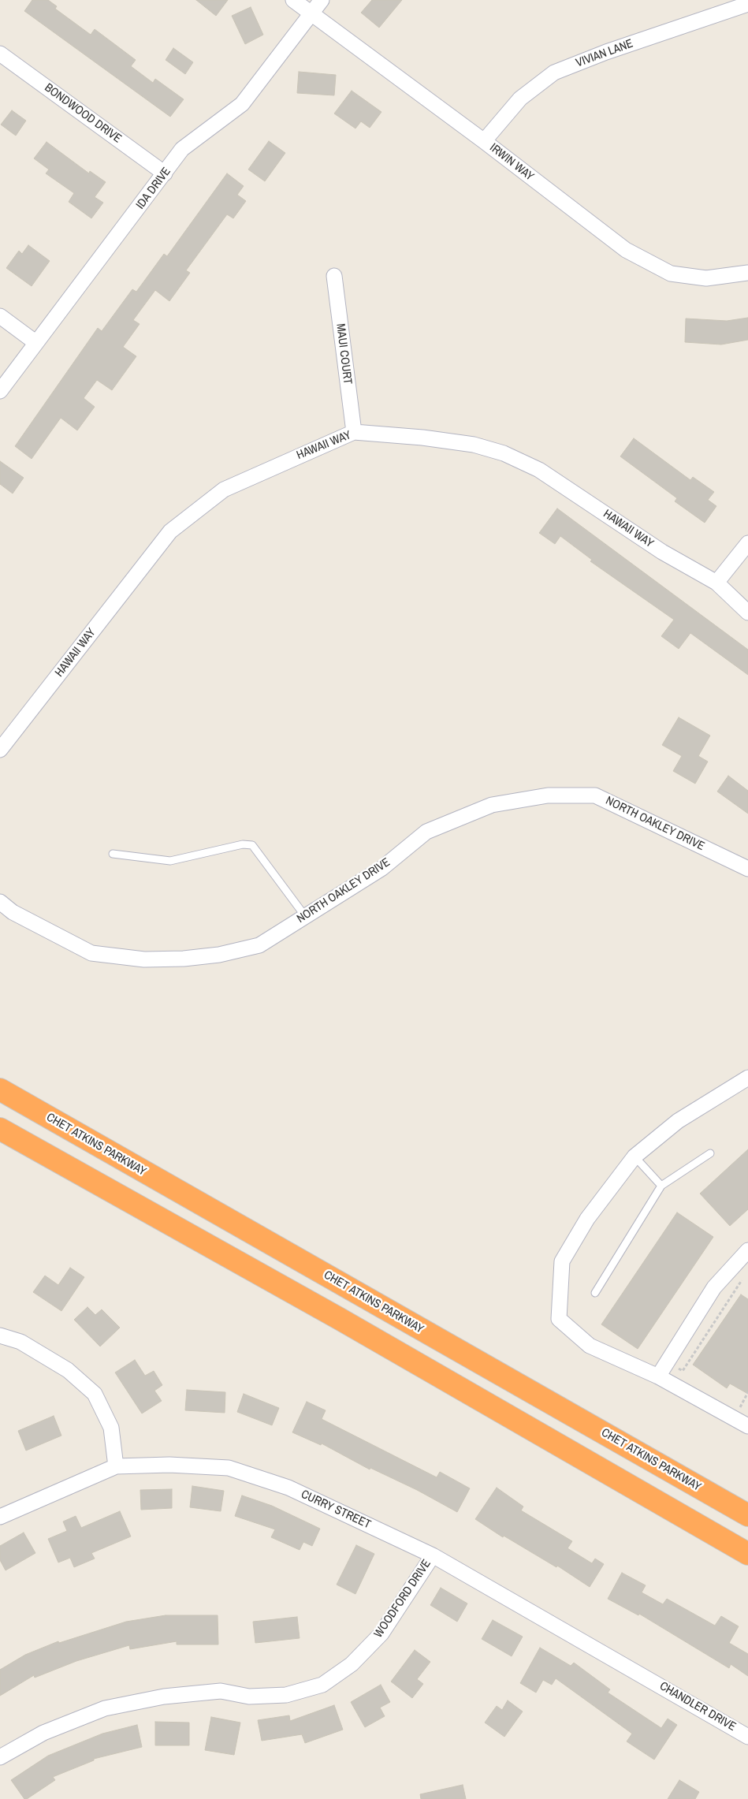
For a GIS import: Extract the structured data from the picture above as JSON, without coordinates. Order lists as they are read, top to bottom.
{
  "streets": {
    "highway": ["CHET ATKINS PARKWAY"],
    "street": [
      "VIVIAN LANE",
      "BONDWOOD DRIVE",
      "IRWIN WAY",
      "IDA DRIVE",
      "MAUI COURT",
      "HAWAII WAY",
      "NORTH OAKLEY DRIVE",
      "CURRY STREET",
      "WOODFORD DRIVE",
      "CHANDLER DRIVE"
    ]
  },
  "crossings": [
    ["VIVIAN LANE", "IRWIN WAY"],
    ["BONDWOOD DRIVE", "IDA DRIVE"],
    ["IRWIN WAY", "IDA DRIVE"],
    ["MAUI COURT", "HAWAII WAY"],
    ["CURRY STREET", "WOODFORD DRIVE"],
    ["CURRY STREET", "CHANDLER DRIVE"]
  ]
}
